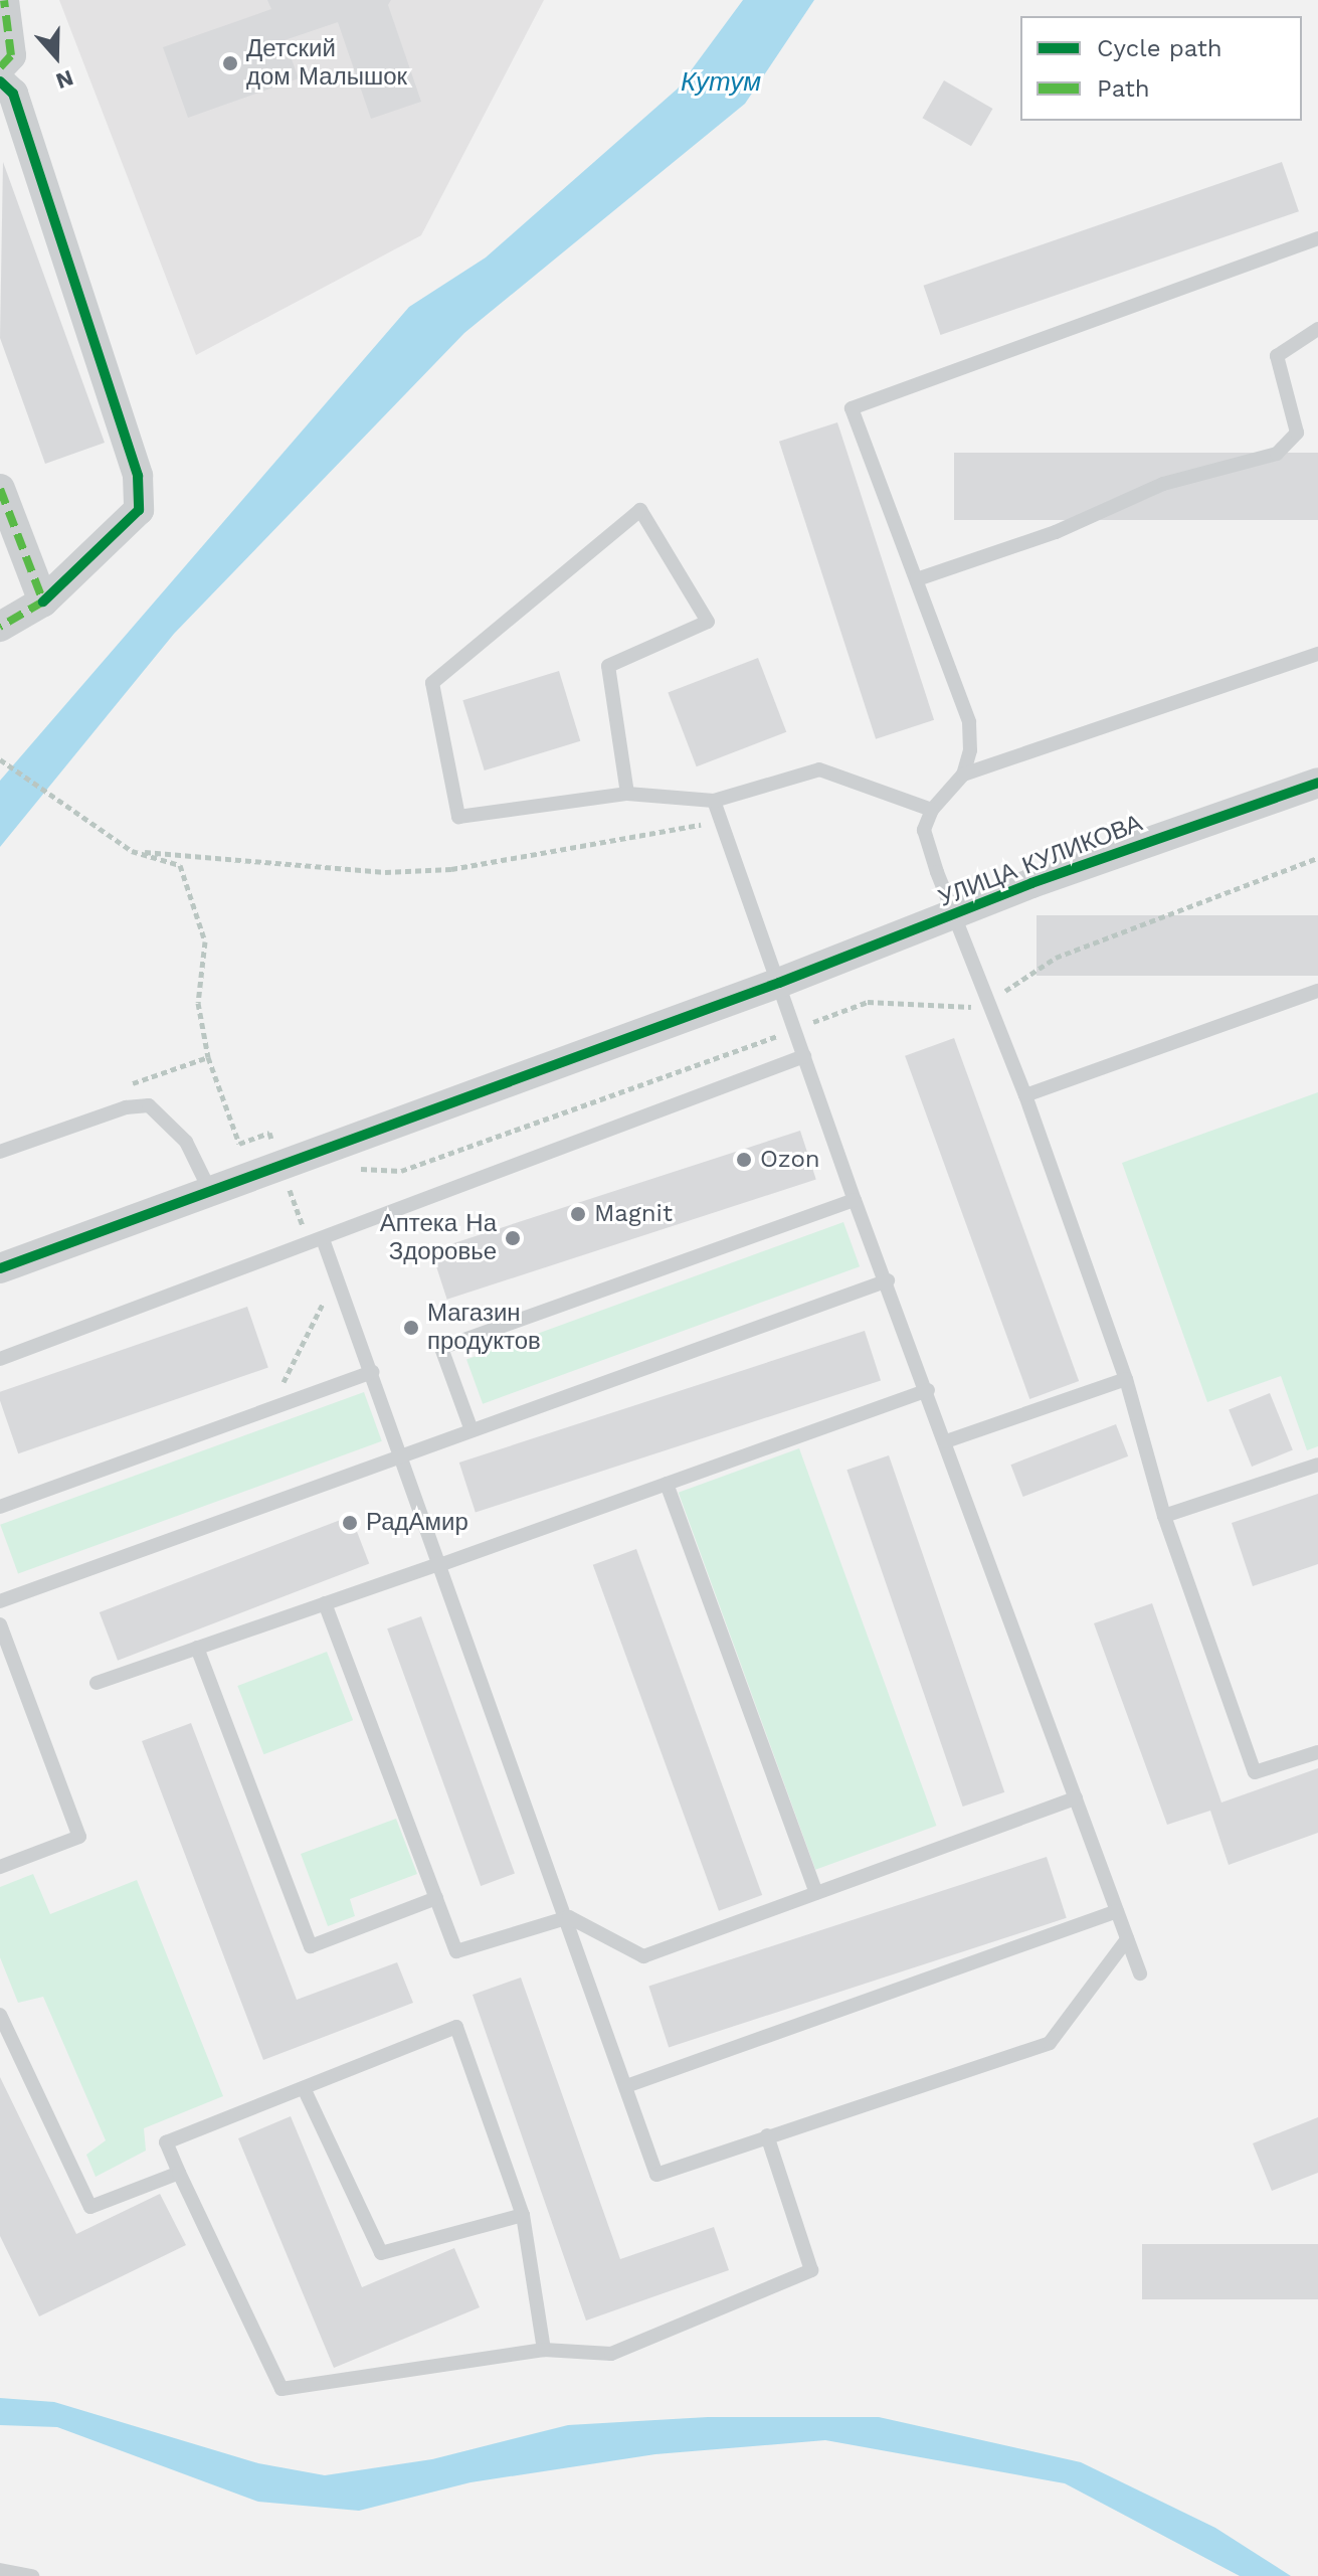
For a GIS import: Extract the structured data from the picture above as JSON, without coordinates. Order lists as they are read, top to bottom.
{
  "streets": {
    "street": ["УЛИЦА КУЛИКОВА"]
  },
  "water": ["Кутум"],
  "places": [
    "Детский дом Малышок",
    "Ozon",
    "Magnit",
    "Аптека На Здоровье",
    "Магазин продуктов",
    "РадАмир"
  ],
  "legend": ["Cycle path", "Path"],
  "north": "bottom"
}
